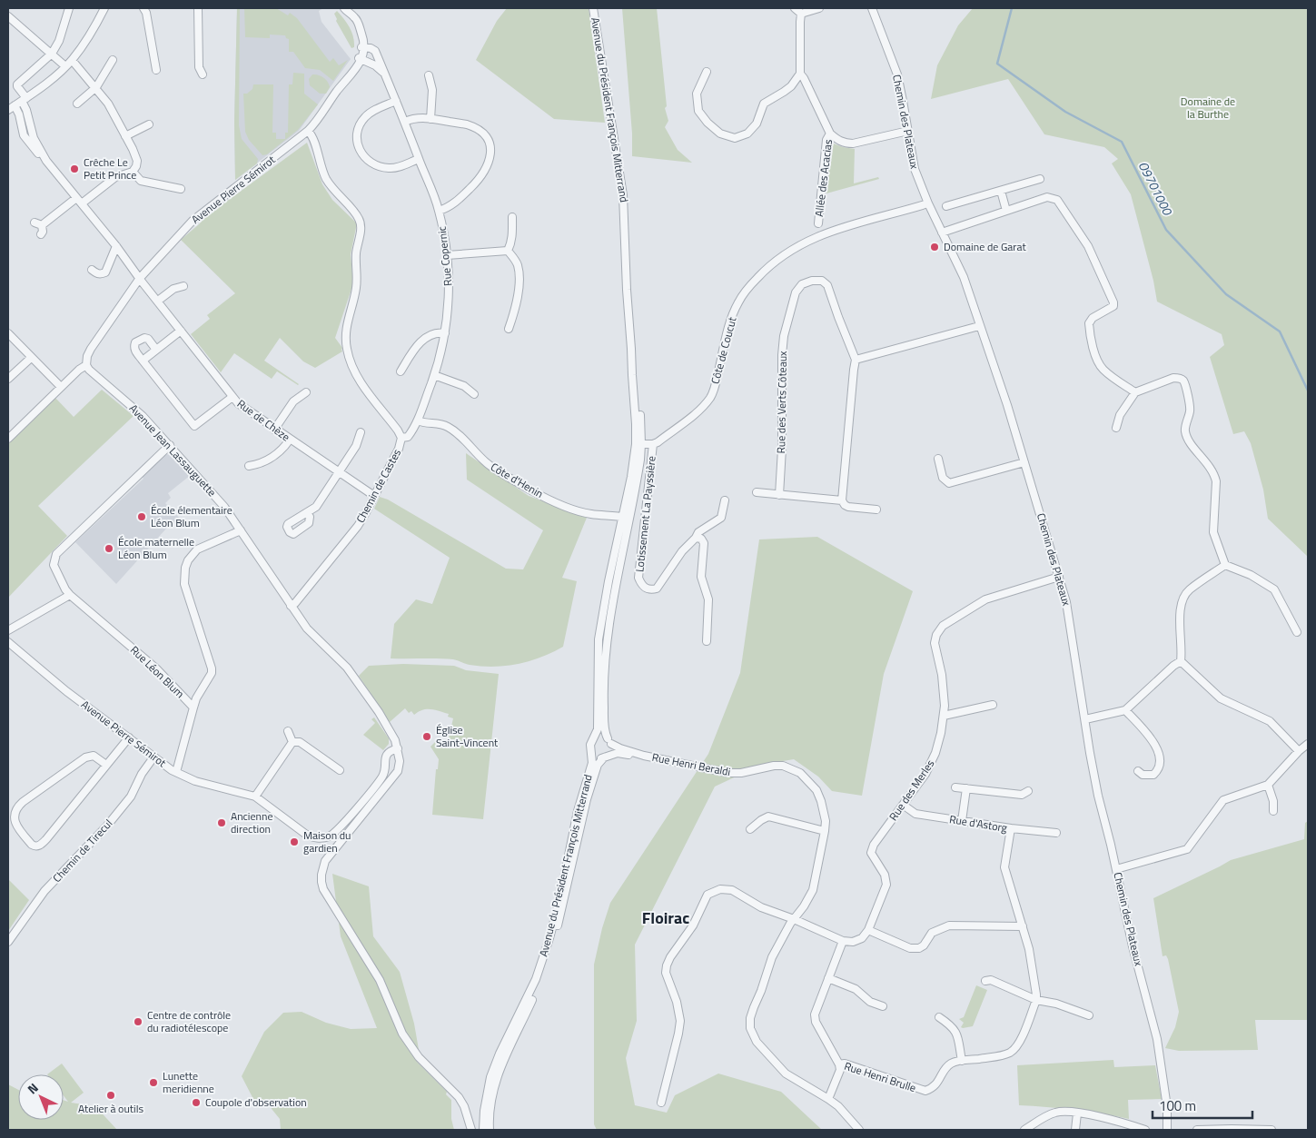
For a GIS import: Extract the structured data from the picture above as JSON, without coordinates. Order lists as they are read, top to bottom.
{
  "streets": {
    "street": [
      "Avenue du Président François Mitterrand",
      "Chemin des Plateaux",
      "Allée des Acacias",
      "Avenue Pierre Sémirot",
      "Rue Copernic",
      "Côte de Coucut",
      "Rue des Verts Côteaux",
      "Rue de Chèze",
      "Avenue Jean Lassauguette",
      "Côte d'Henin",
      "Chemin de Castes",
      "Lotissement La Payssière",
      "Rue Léon Blum",
      "Rue Henri Beraldi",
      "Rue des Merles",
      "Rue d'Astorg",
      "Chemin de Tirecul",
      "Rue Henri Brulle"
    ]
  },
  "crossings": [
    ["Avenue du Président François Mitterrand", "Côte d'Henin"],
    ["Avenue du Président François Mitterrand", "Rue Henri Beraldi"],
    ["Chemin des Plateaux", "Côte de Coucut"],
    ["Chemin des Plateaux", "Rue des Merles"],
    ["Avenue Pierre Sémirot", "Rue de Chèze"],
    ["Avenue Pierre Sémirot", "Avenue Jean Lassauguette"],
    ["Avenue Pierre Sémirot", "Chemin de Castes"],
    ["Avenue Pierre Sémirot", "Rue Léon Blum"],
    ["Avenue Pierre Sémirot", "Chemin de Tirecul"],
    ["Rue Copernic", "Côte d'Henin"],
    ["Rue Copernic", "Chemin de Castes"],
    ["Côte de Coucut", "Lotissement La Payssière"],
    ["Rue de Chèze", "Chemin de Castes"],
    ["Avenue Jean Lassauguette", "Chemin de Castes"],
    ["Avenue Jean Lassauguette", "Rue Léon Blum"],
    ["Rue des Merles", "Rue d'Astorg"]
  ],
  "districts": ["Floirac"],
  "water": ["O9701000"],
  "parks": ["Domaine de la Burthe"],
  "places": [
    "Crêche Le Petit Prince",
    "Domaine de Garat",
    "École élementaire Léon Blum",
    "École maternelle Léon Blum",
    "Église Saint-Vincent",
    "Ancienne direction",
    "Maison du gardien",
    "Centre de contrôle du radiotélescope",
    "Lunette meridienne",
    "Atelier à outils",
    "Coupole d'observation"
  ],
  "scale_bar": "100 m",
  "north": "top left"
}
